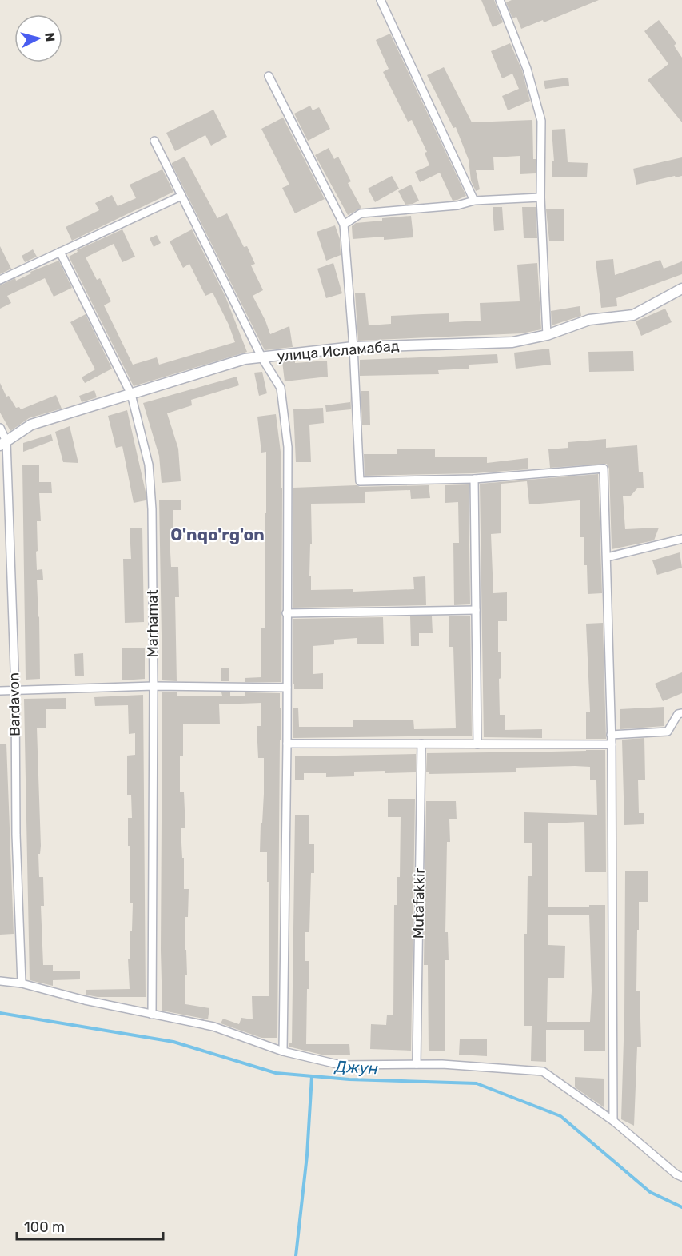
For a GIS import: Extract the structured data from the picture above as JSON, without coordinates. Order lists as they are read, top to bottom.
{
  "streets": {
    "street": [
      "улица Исламабад",
      "Marhamat",
      "Bardavon",
      "Mutafakkir"
    ]
  },
  "crossings": [
    ["улица Исламабад", "Marhamat"],
    ["улица Исламабад", "Bardavon"]
  ],
  "districts": ["O'nqo'rg'on"],
  "water": ["Джун"],
  "scale_bar": "100 m",
  "north": "right"
}
